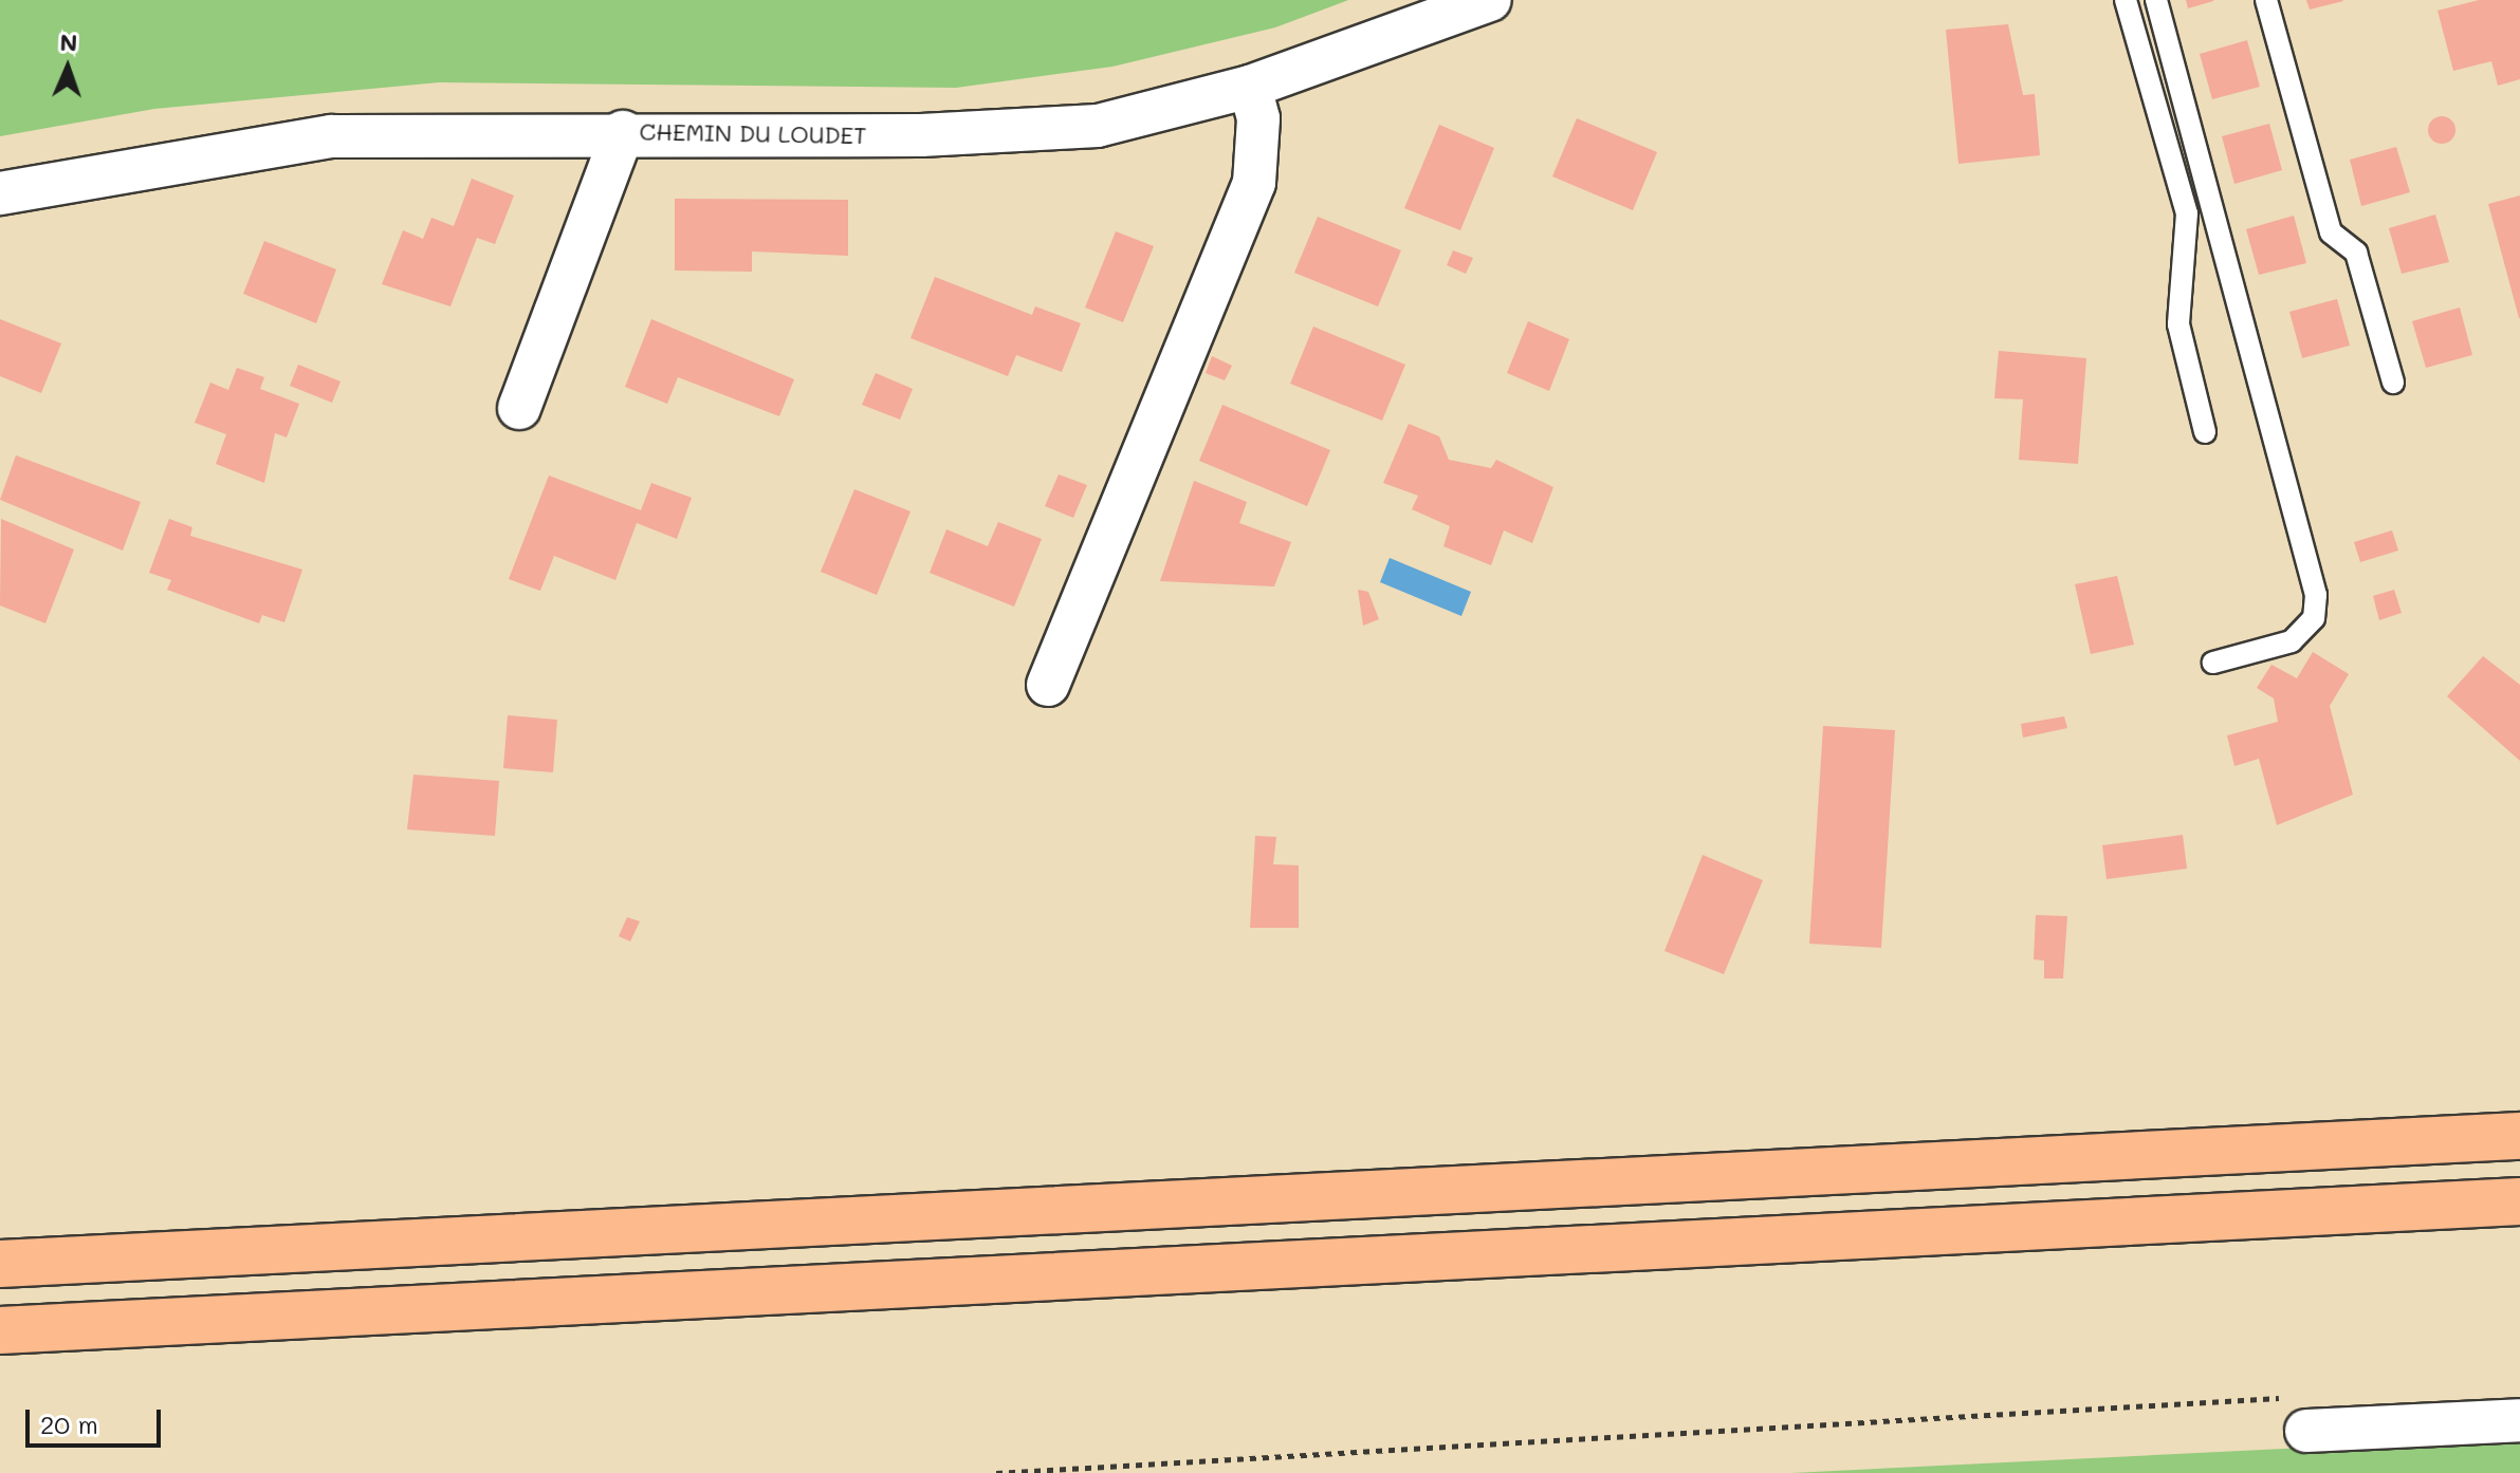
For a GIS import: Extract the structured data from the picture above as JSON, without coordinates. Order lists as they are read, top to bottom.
{
  "streets": {
    "street": ["CHEMIN DU LOUDET"]
  },
  "scale_bar": "20 m",
  "north": "top"
}
